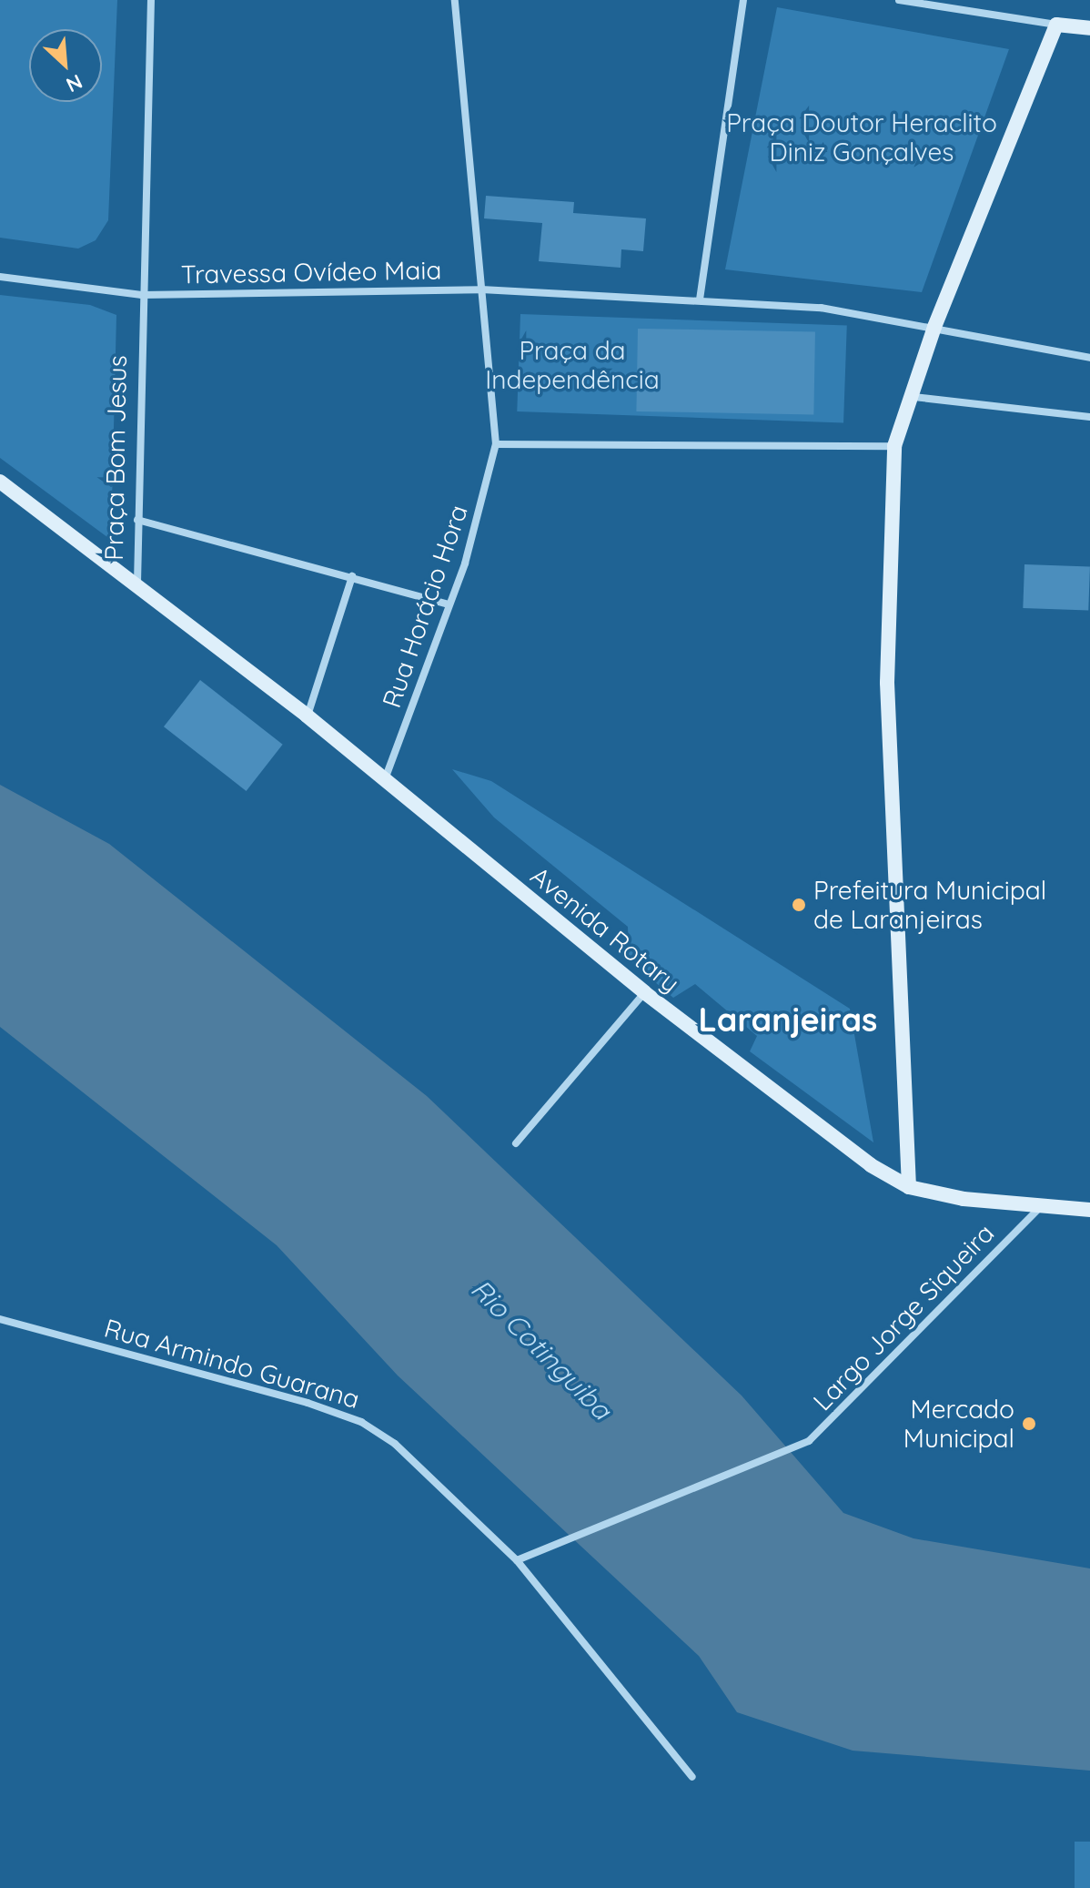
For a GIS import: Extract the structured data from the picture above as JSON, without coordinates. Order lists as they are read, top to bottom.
{
  "streets": {
    "street": [
      "Travessa Ovídeo Maia",
      "Praça Bom Jesus",
      "Rua Horácio Hora",
      "Avenida Rotary",
      "Largo Jorge Siqueira",
      "Rua Armindo Guarana"
    ]
  },
  "crossings": [
    ["Travessa Ovídeo Maia", "Praça Bom Jesus"],
    ["Praça Bom Jesus", "Avenida Rotary"],
    ["Rua Horácio Hora", "Avenida Rotary"],
    ["Avenida Rotary", "Largo Jorge Siqueira"],
    ["Largo Jorge Siqueira", "Rua Armindo Guarana"]
  ],
  "districts": ["Laranjeiras"],
  "water": ["Rio Cotinguiba"],
  "parks": ["Praça Doutor Heraclito Diniz Gonçalves", "Praça da Independência"],
  "places": ["Prefeitura Municipal de Laranjeiras", "Mercado Municipal"],
  "north": "bottom right"
}
